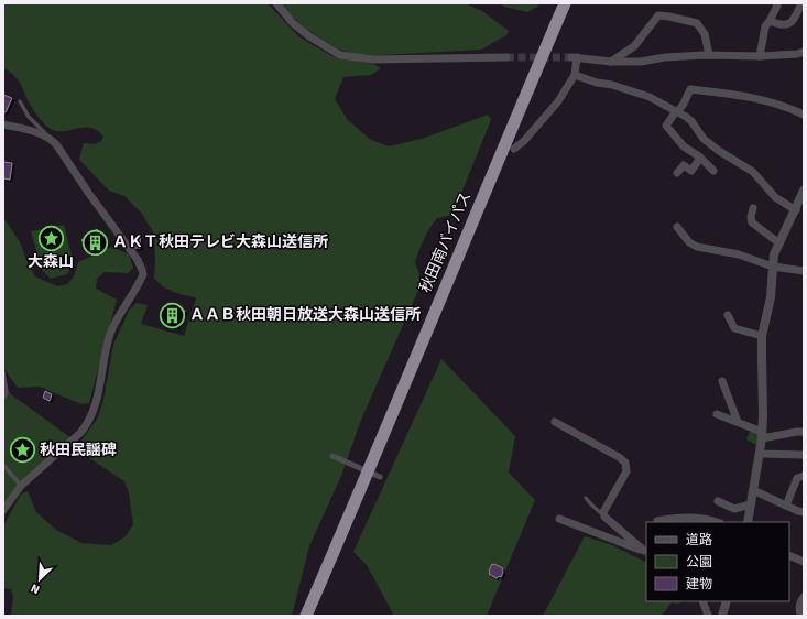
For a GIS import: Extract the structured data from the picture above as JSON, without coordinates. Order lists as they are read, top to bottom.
{
  "streets": {
    "highway": ["秋田南バイパス"]
  },
  "places": {
    "place": ["大森山", "秋田民謡碑"],
    "building": ["ＡＫＴ秋田テレビ大森山送信所", "ＡＡＢ秋田朝日放送大森山送信所"]
  },
  "legend": ["道路", "公園", "建物"],
  "north": "bottom left"
}
